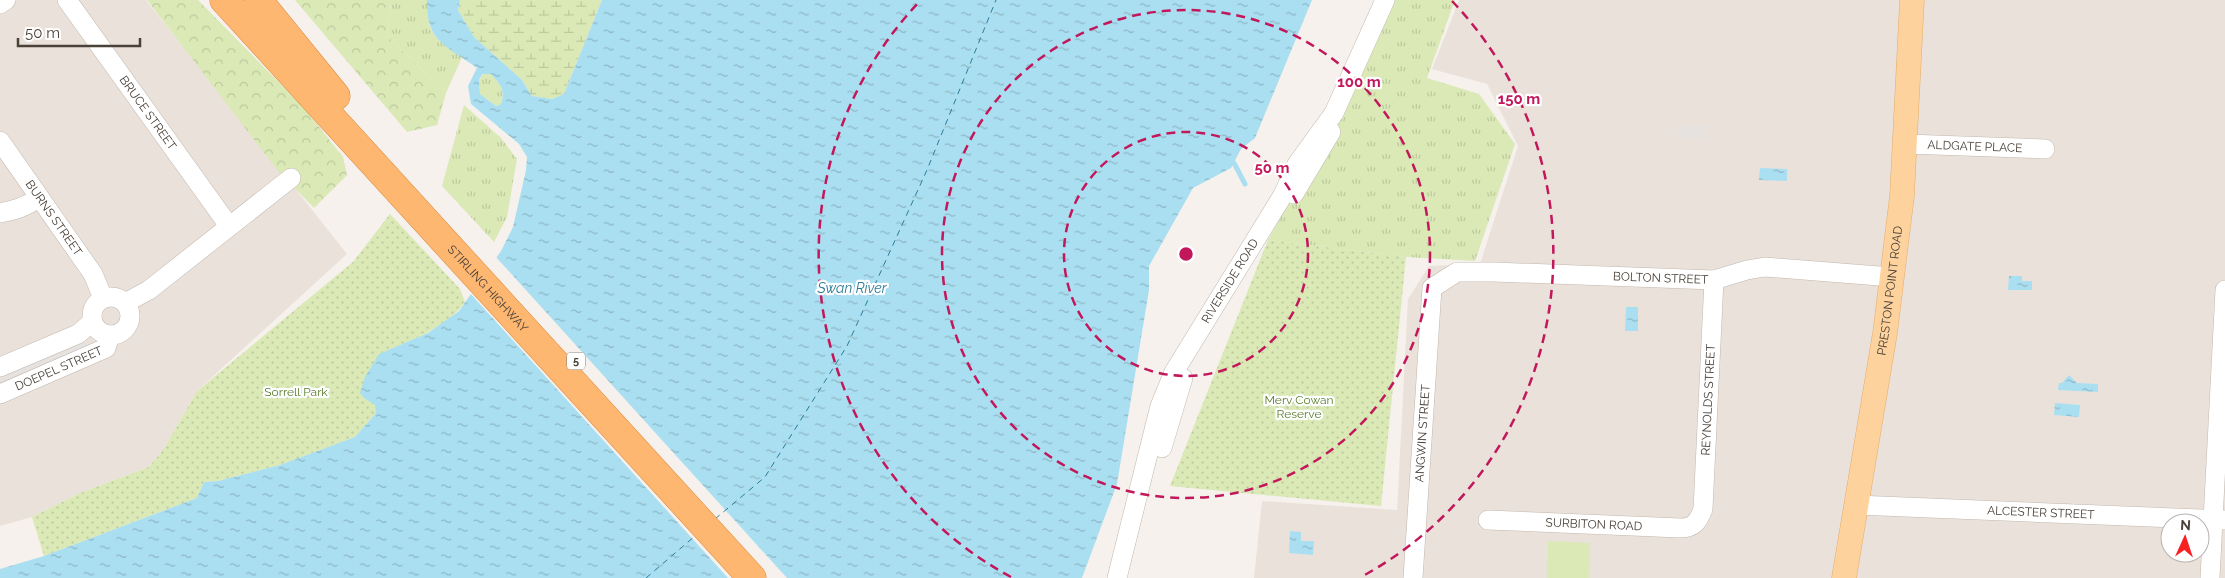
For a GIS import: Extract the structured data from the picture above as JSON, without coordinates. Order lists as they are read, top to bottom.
{
  "streets": {
    "highway": ["STIRLING HIGHWAY", "5"],
    "main road": ["PRESTON POINT ROAD"],
    "street": [
      "BRUCE STREET",
      "ALDGATE PLACE",
      "BURNS STREET",
      "BOLTON STREET",
      "RIVERSIDE ROAD",
      "DOEPEL STREET",
      "REYNOLDS STREET",
      "ANGWIN STREET",
      "ALCESTER STREET",
      "SURBITON ROAD"
    ]
  },
  "crossings": [
    ["ALDGATE PLACE", "PRESTON POINT ROAD"],
    ["BURNS STREET", "DOEPEL STREET"],
    ["BOLTON STREET", "PRESTON POINT ROAD"],
    ["BOLTON STREET", "REYNOLDS STREET"],
    ["BOLTON STREET", "ANGWIN STREET"],
    ["PRESTON POINT ROAD", "ALCESTER STREET"],
    ["REYNOLDS STREET", "SURBITON ROAD"]
  ],
  "water": ["Swan River"],
  "parks": ["Sorrell Park", "Merv Cowan Reserve"],
  "scale_bar": "50 m",
  "north": "top",
  "rings": ["100 m", "150 m", "50 m"]
}
